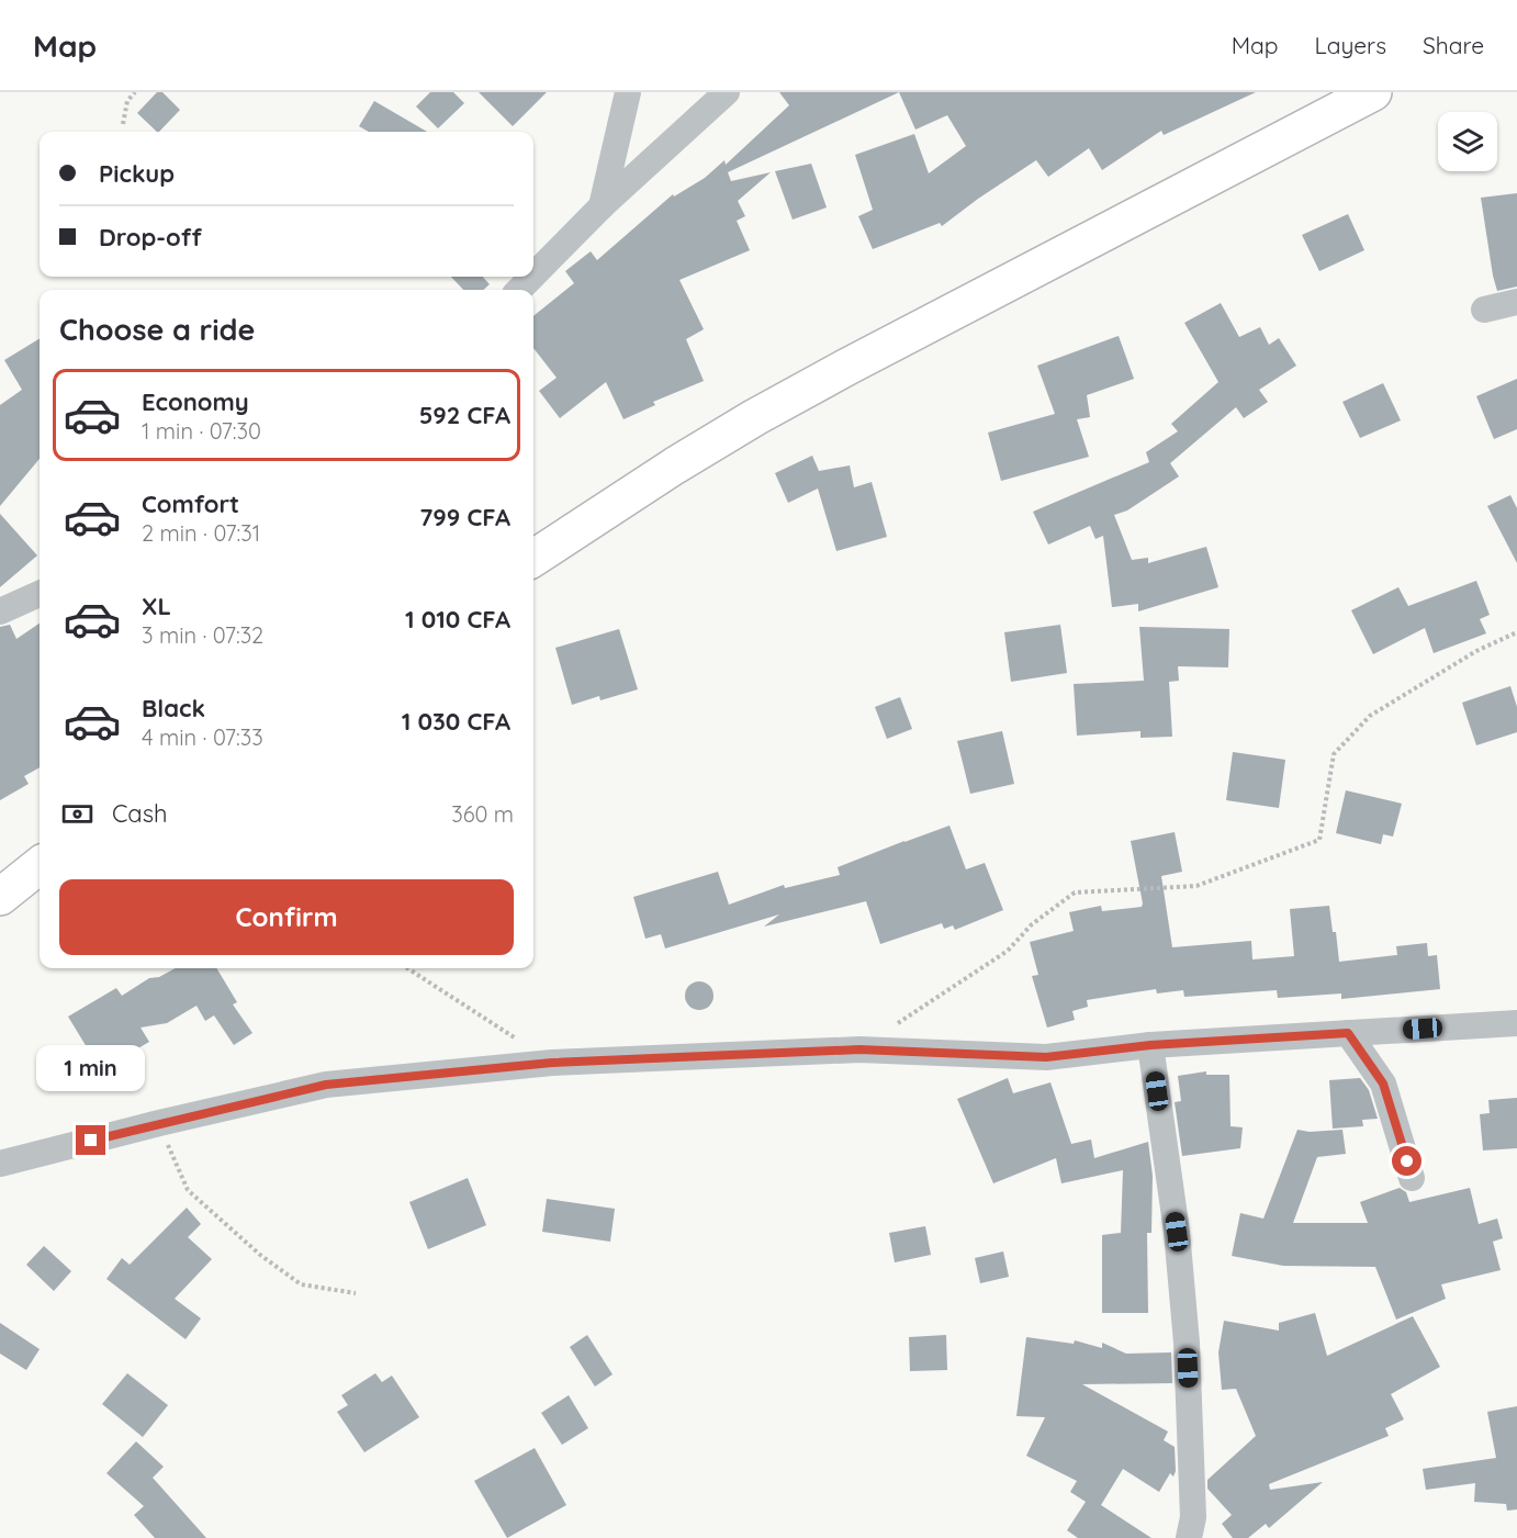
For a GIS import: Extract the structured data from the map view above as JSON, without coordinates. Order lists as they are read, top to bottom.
{
  "page": {
    "header": "Map",
    "nav": ["Map", "Layers", "Share"],
    "banner": ["Pickup", "Drop-off"],
    "heading": "Choose a ride",
    "list": [
      {
        "name": "Economy",
        "note": "1 min · 07:30",
        "value": "592 CFA"
      },
      {
        "name": "Comfort",
        "note": "2 min · 07:31",
        "value": "799 CFA"
      },
      {
        "name": "XL",
        "note": "3 min · 07:32",
        "value": "1 010 CFA"
      },
      {
        "name": "Black",
        "note": "4 min · 07:33",
        "value": "1 030 CFA"
      }
    ],
    "pay": ["Cash", "360 m"],
    "buttons": "Confirm",
    "bubble": "1 min"
  }
}
